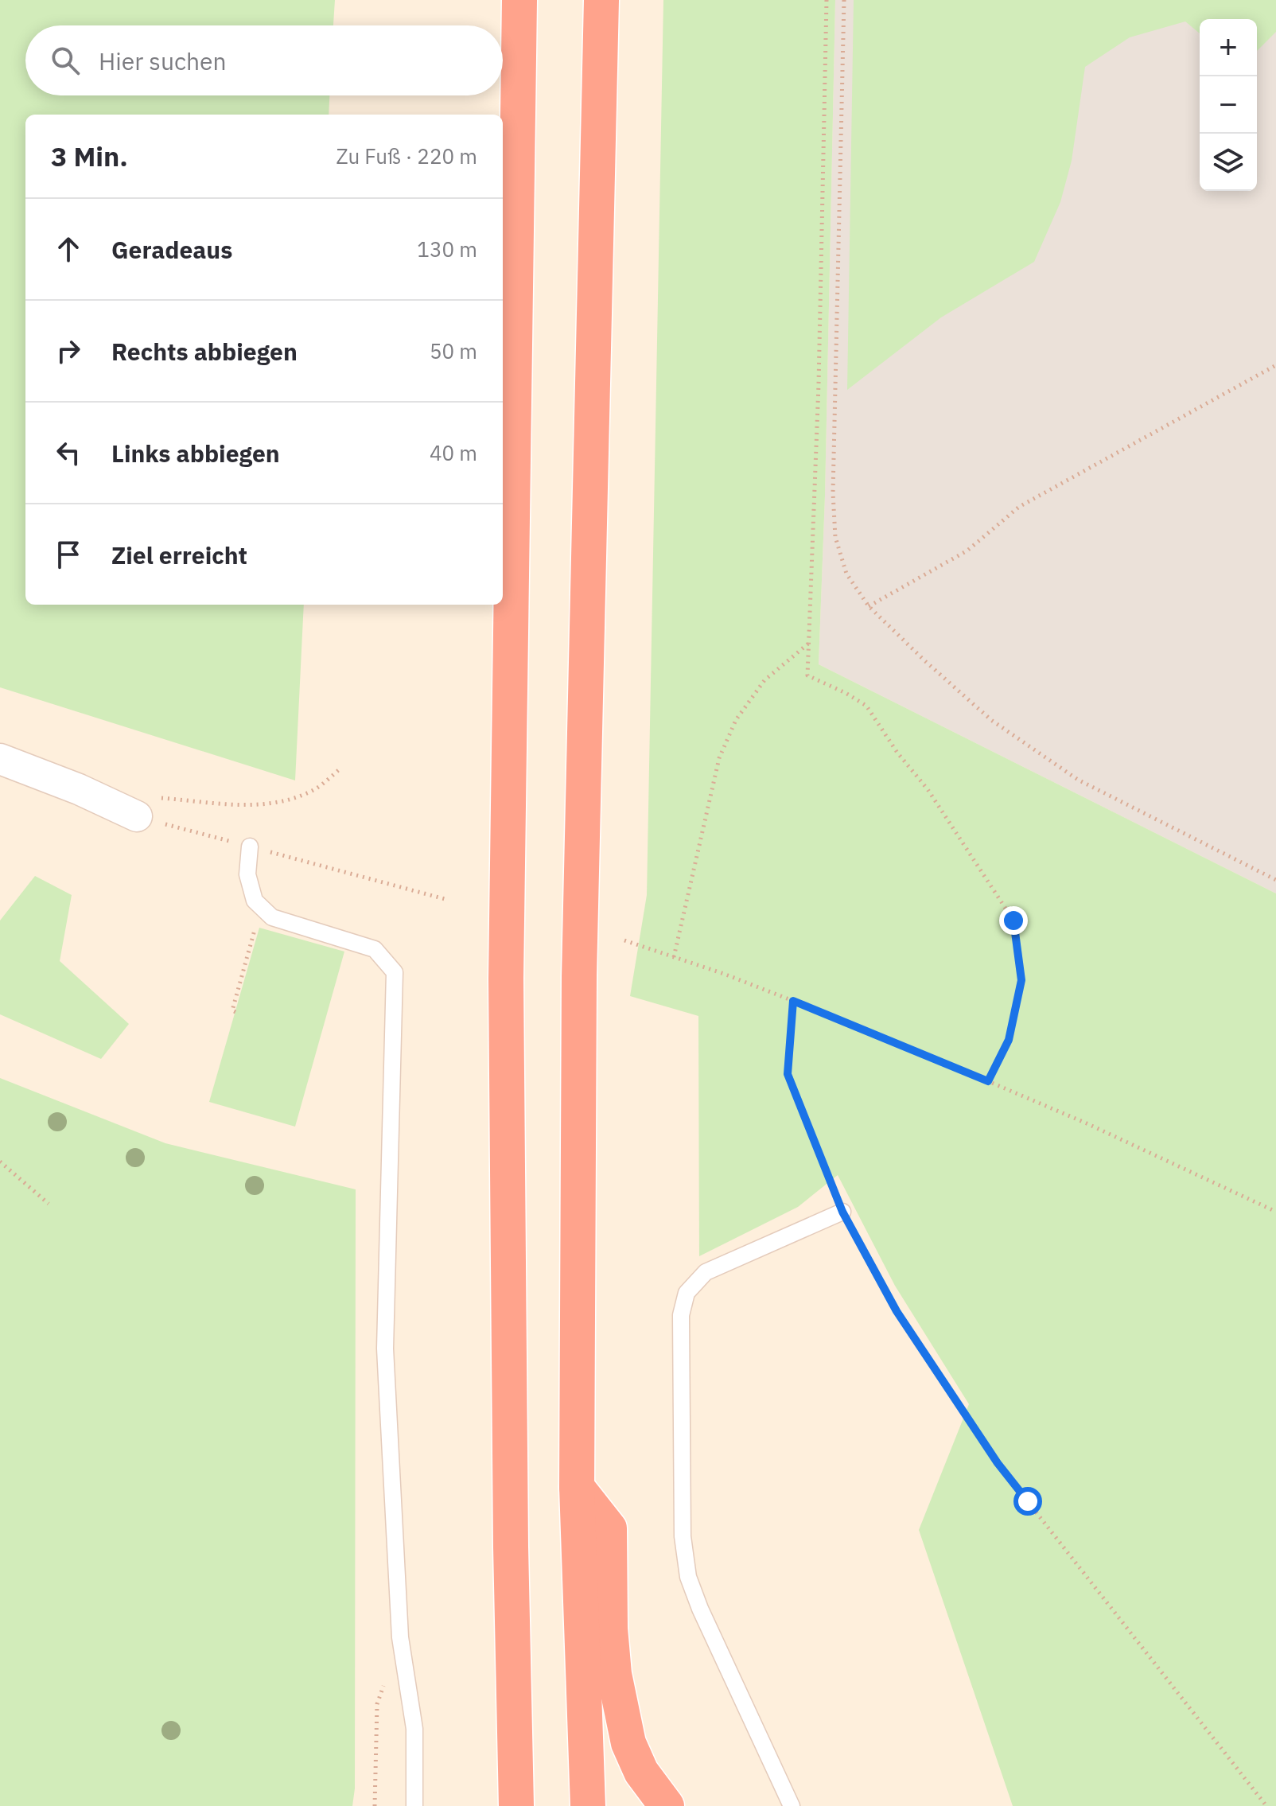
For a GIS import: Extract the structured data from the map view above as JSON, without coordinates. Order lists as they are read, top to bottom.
{
  "page": {
    "map_buttons": ["+", "−"],
    "search": "Hier suchen",
    "heading": ["3 Min.", "Zu Fuß · 220 m"],
    "list": [
      ["Geradeaus", "130 m"],
      ["Rechts abbiegen", "50 m"],
      ["Links abbiegen", "40 m"],
      "Ziel erreicht"
    ]
  }
}
